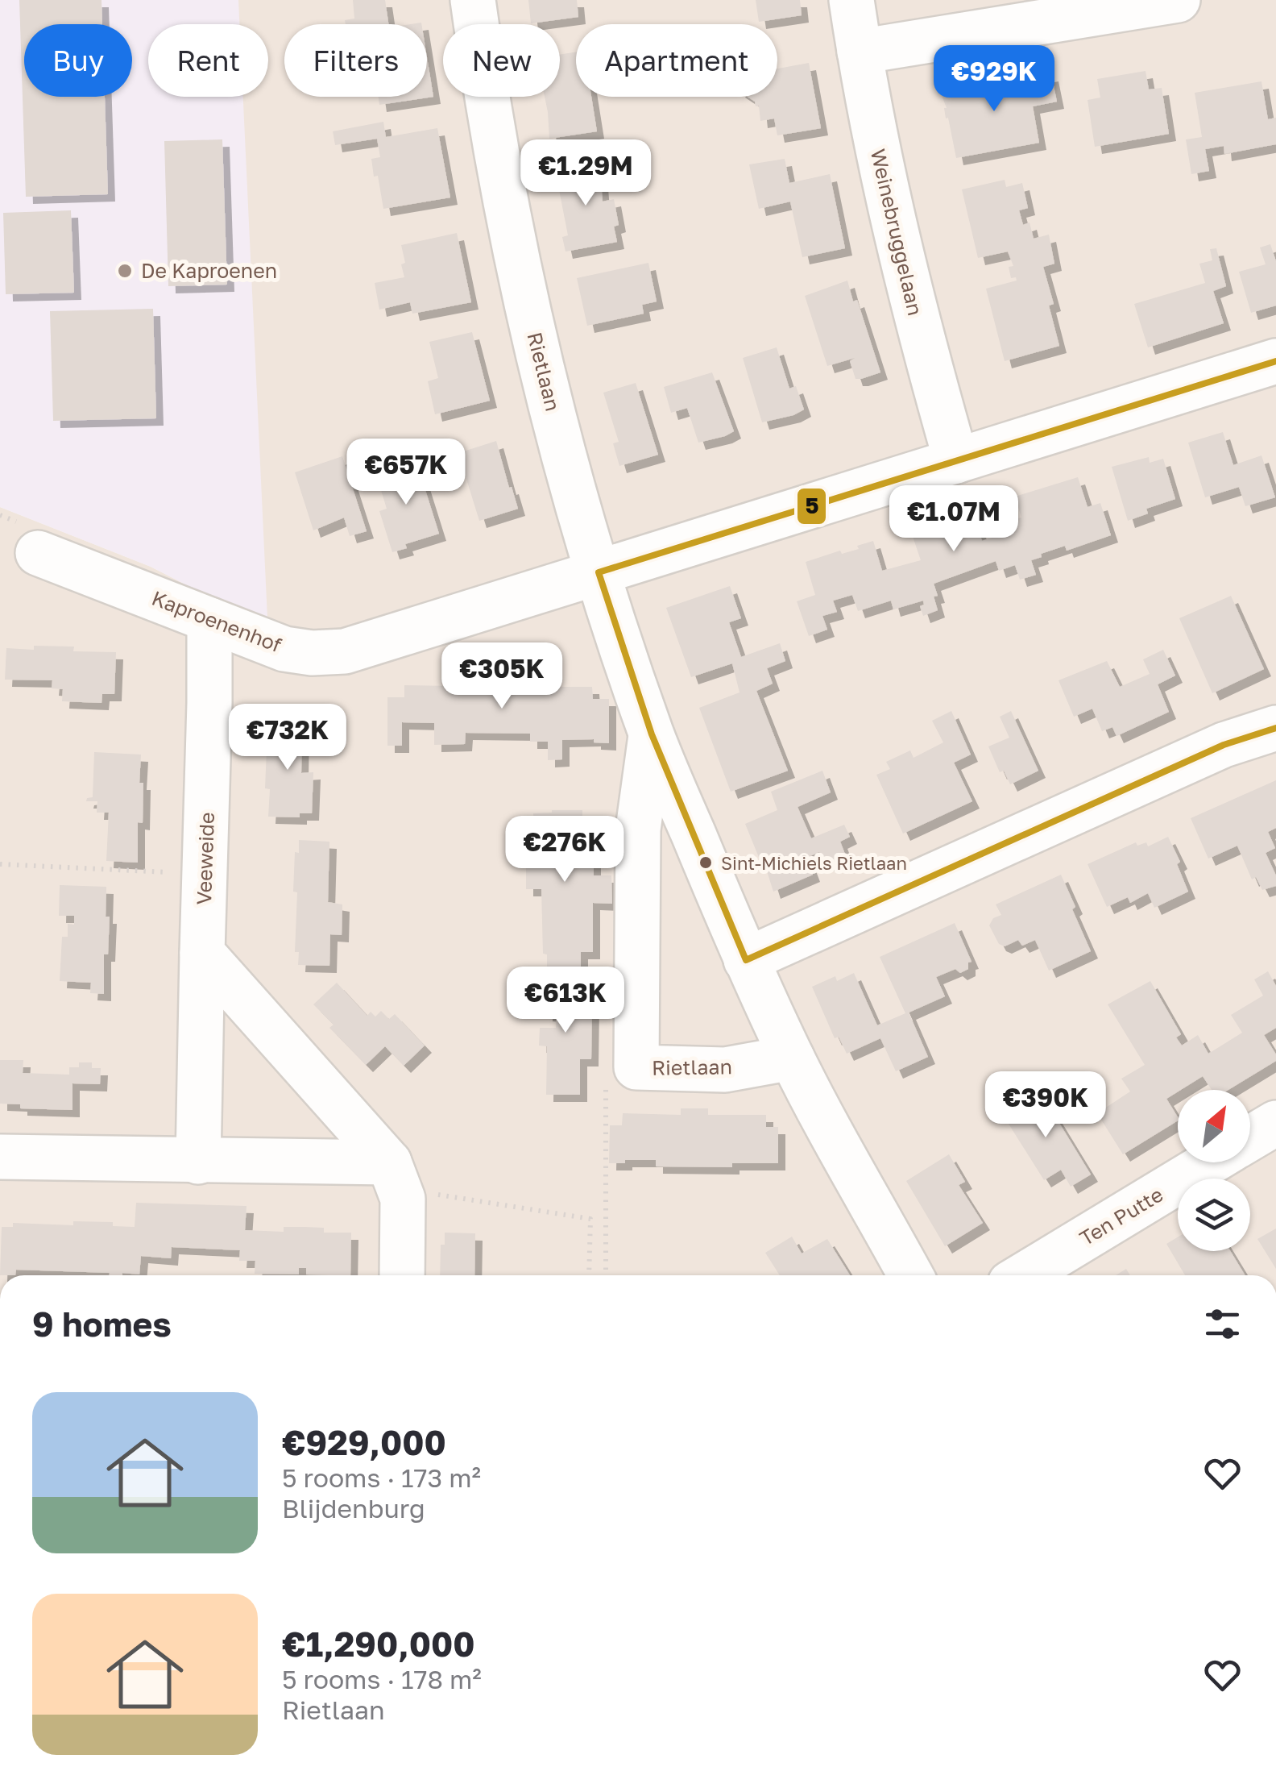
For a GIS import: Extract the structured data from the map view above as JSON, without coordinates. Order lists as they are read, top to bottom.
{
  "streets": {
    "street": [
      "Weinebruggelaan",
      "Rietlaan",
      "Kaproenenhof",
      "Veeweide",
      "Ten Putte"
    ]
  },
  "crossings": [
    ["Weinebruggelaan", "Kaproenenhof"],
    ["Rietlaan", "Kaproenenhof"],
    ["Kaproenenhof", "Veeweide"]
  ],
  "places": ["De Kaproenen", "Sint-Michiels Rietlaan"],
  "lines": ["transit line 5"],
  "north": "top right",
  "page": {
    "chip": [
      "Buy",
      "Rent",
      "Filters",
      "New",
      "Apartment"
    ],
    "price": [
      "€929K",
      "€1.29M",
      "€657K",
      "€1.07M",
      "€305K",
      "€732K",
      "€276K",
      "€613K",
      "€390K"
    ],
    "heading": "9 homes",
    "list": [
      {
        "name": "€929,000",
        "note": "5 rooms · 173 m² · Blijdenburg"
      },
      {
        "name": "€1,290,000",
        "note": "5 rooms · 178 m² · Rietlaan"
      }
    ]
  }
}
